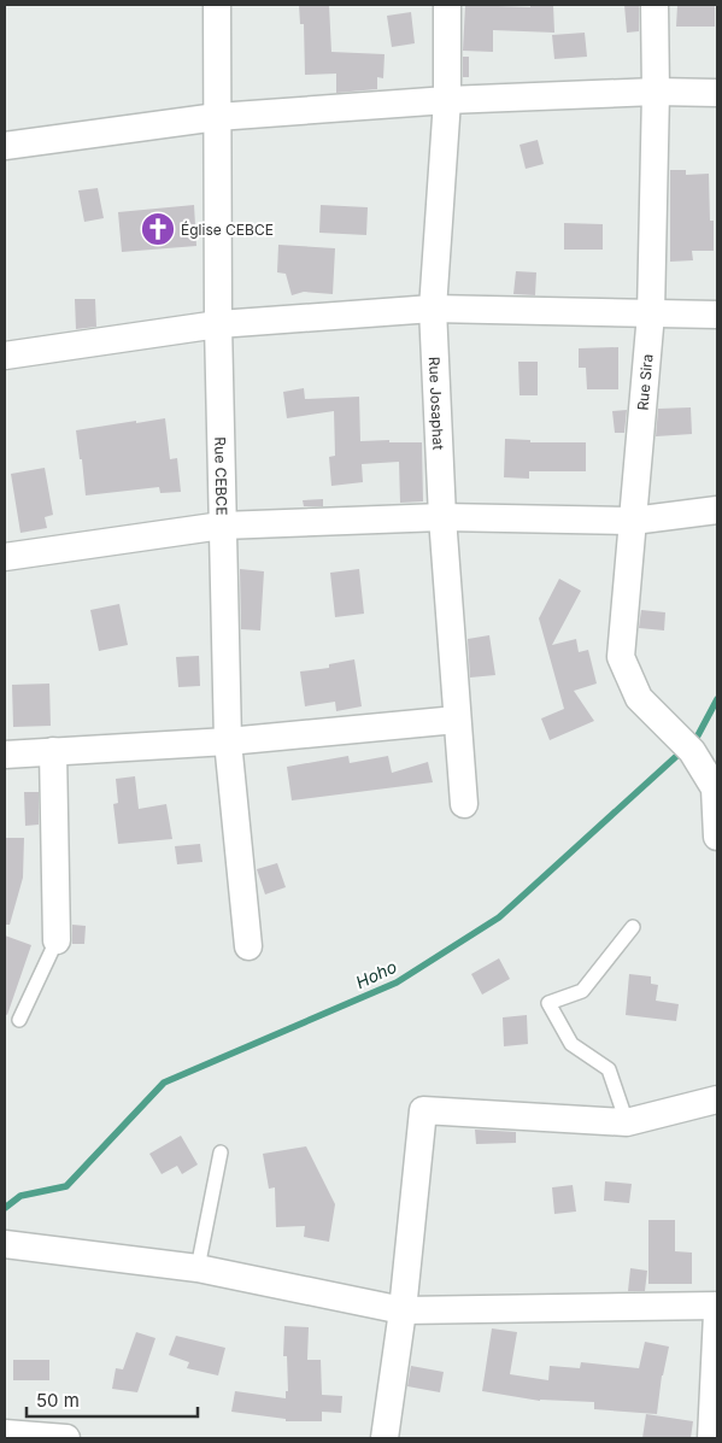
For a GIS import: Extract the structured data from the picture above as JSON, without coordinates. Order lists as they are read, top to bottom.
{
  "streets": {
    "street": ["Rue Sira", "Rue Josaphat", "Rue CEBCE"]
  },
  "water": ["Hoho"],
  "places": {
    "church": ["Église CEBCE"]
  },
  "scale_bar": "50 m"
}
